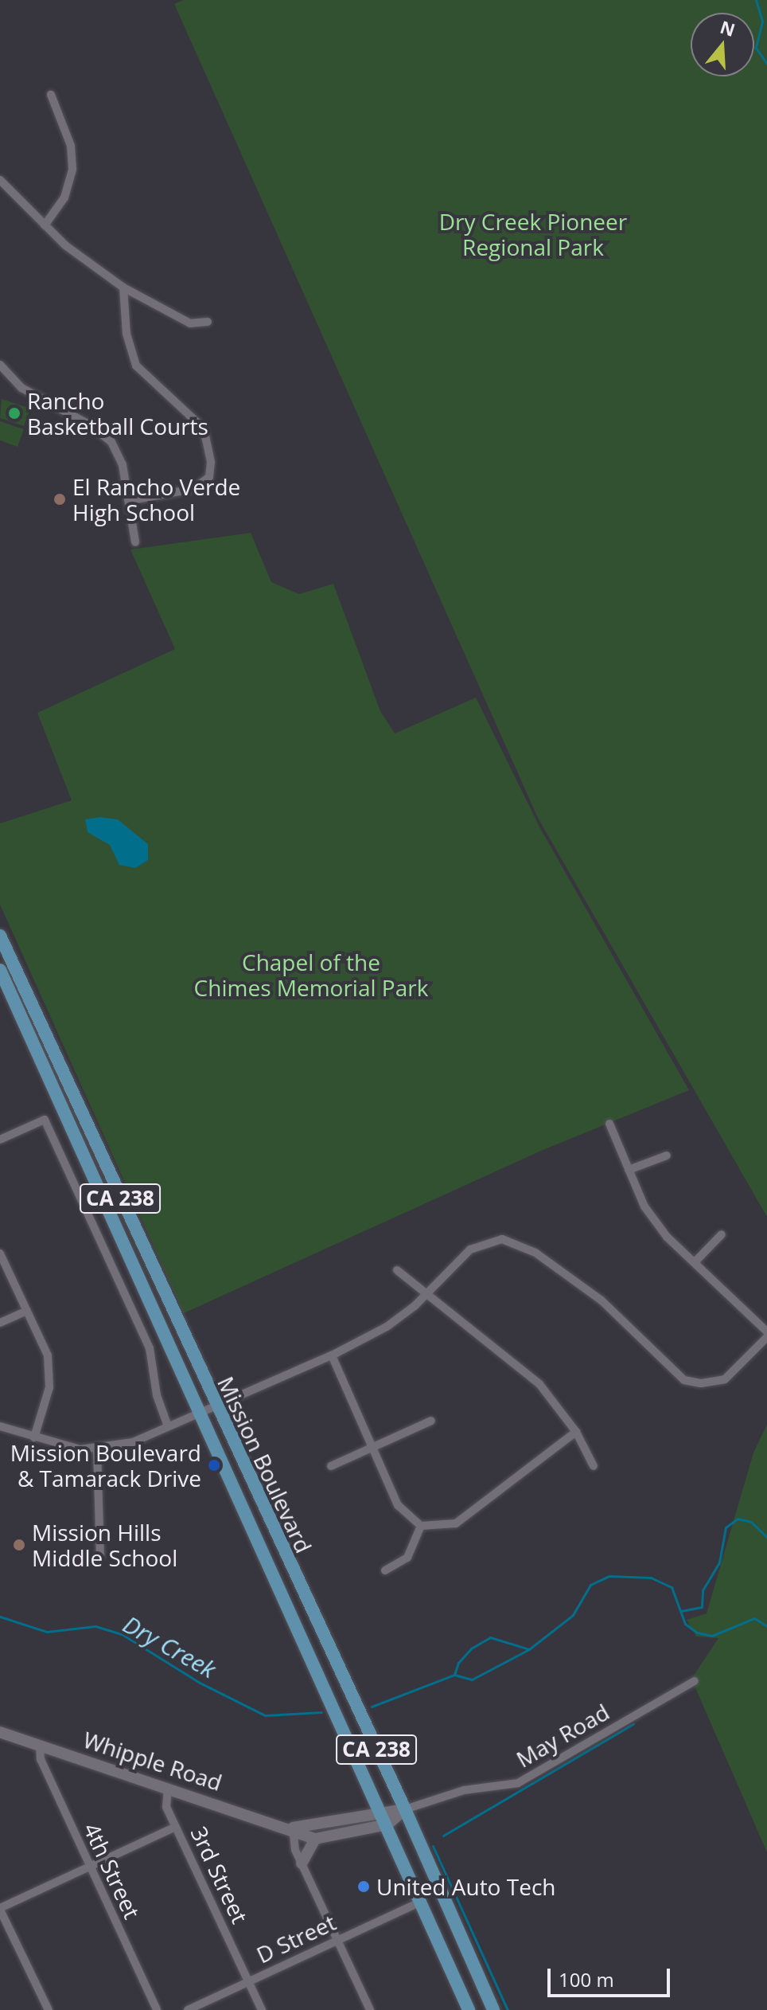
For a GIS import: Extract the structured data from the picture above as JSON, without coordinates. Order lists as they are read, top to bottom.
{
  "streets": {
    "main road": ["CA 238", "Mission Boulevard", "Whipple Road"],
    "street": [
      "May Road",
      "4th Street",
      "3rd Street",
      "D Street"
    ]
  },
  "crossings": [
    ["Mission Boulevard", "May Road"],
    ["Mission Boulevard", "Whipple Road"],
    ["Mission Boulevard", "D Street"],
    ["Whipple Road", "4th Street"],
    ["Whipple Road", "3rd Street"],
    ["3rd Street", "D Street"]
  ],
  "water": ["Dry Creek"],
  "parks": ["Dry Creek Pioneer Regional Park", "Chapel of the Chimes Memorial Park"],
  "places": [
    "Rancho Basketball Courts",
    "El Rancho Verde High School",
    "Mission Boulevard & Tamarack Drive",
    "Mission Hills Middle School",
    "United Auto Tech"
  ],
  "scale_bar": "100 m",
  "north": "top"
}
